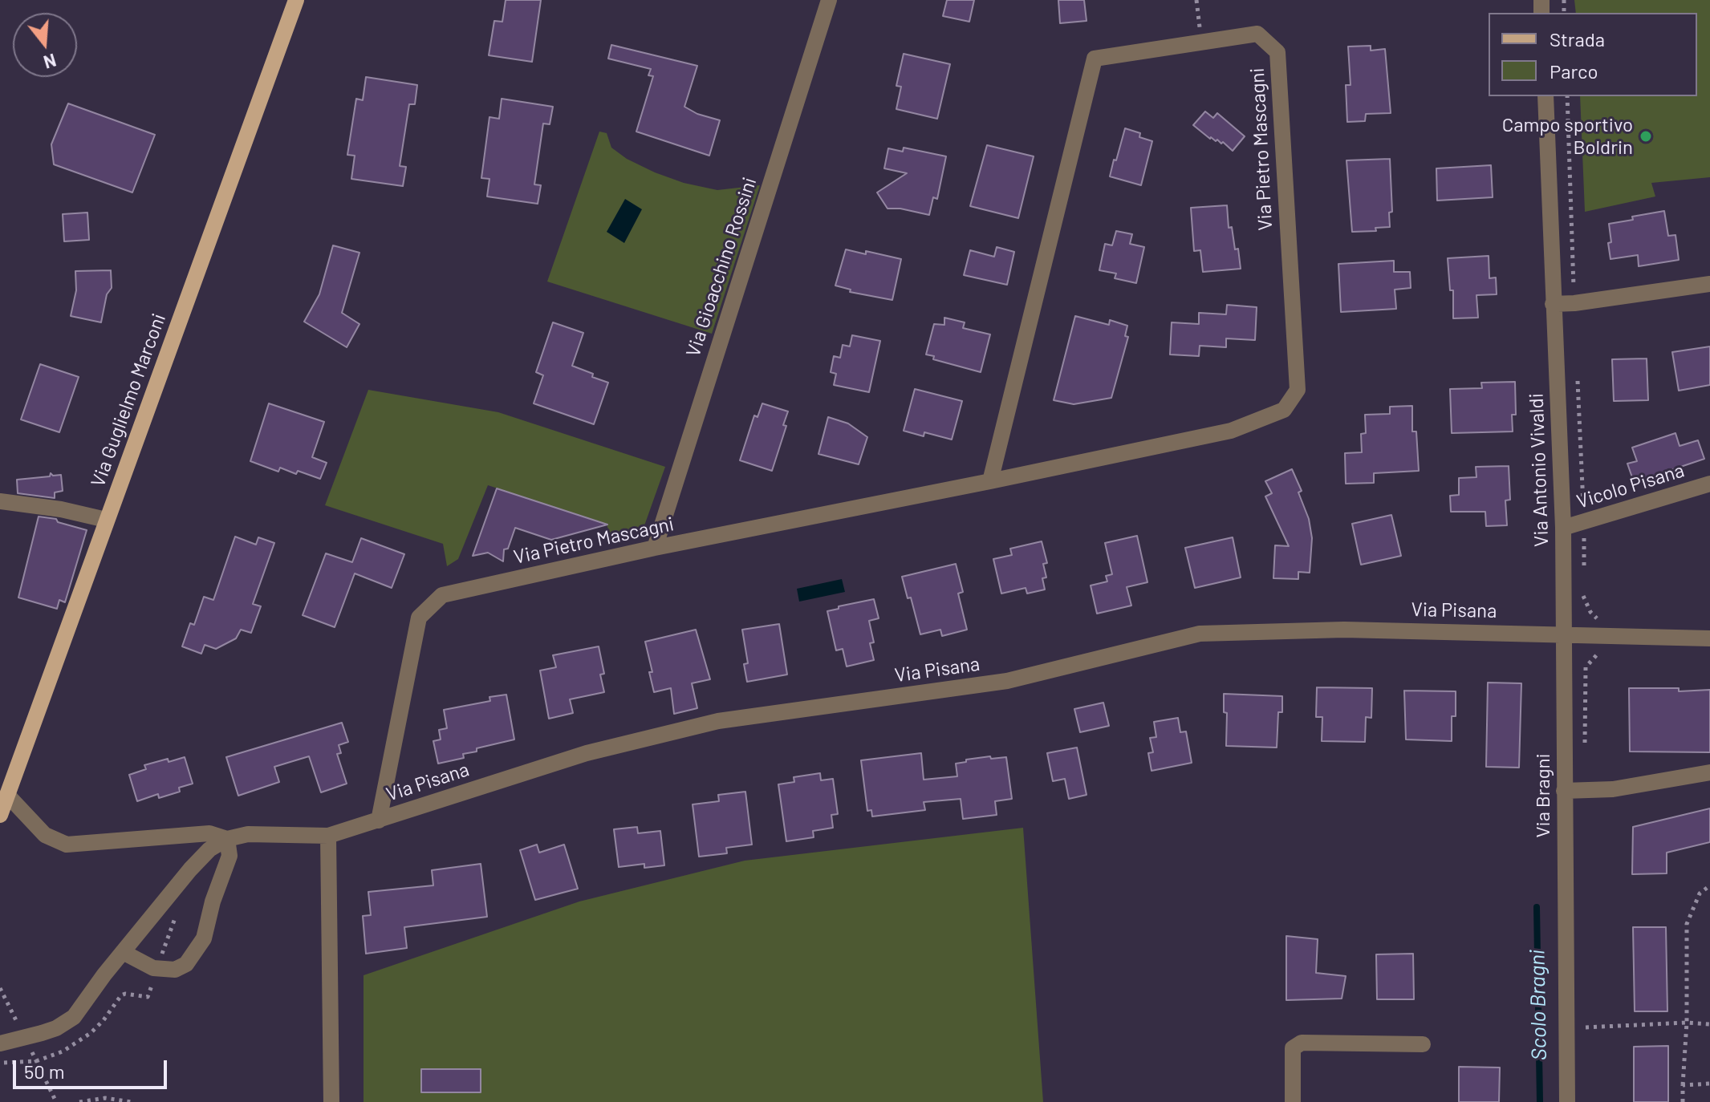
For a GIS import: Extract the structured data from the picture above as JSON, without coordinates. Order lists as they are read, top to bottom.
{
  "streets": {
    "main road": ["Via Guglielmo Marconi"],
    "street": [
      "Via Pietro Mascagni",
      "Via Gioacchino Rossini",
      "Via Antonio Vivaldi",
      "Vicolo Pisana",
      "Via Pisana",
      "Via Bragni"
    ]
  },
  "crossings": [
    ["Via Pietro Mascagni", "Via Gioacchino Rossini"],
    ["Via Pietro Mascagni", "Via Pisana"],
    ["Via Guglielmo Marconi", "Via Pisana"],
    ["Via Antonio Vivaldi", "Vicolo Pisana"],
    ["Via Antonio Vivaldi", "Via Pisana"],
    ["Via Antonio Vivaldi", "Via Bragni"],
    ["Via Pisana", "Via Bragni"]
  ],
  "water": ["Scolo Bragni"],
  "places": ["Campo sportivo Boldrin"],
  "legend": ["Strada", "Parco"],
  "scale_bar": "50 m",
  "north": "bottom"
}
